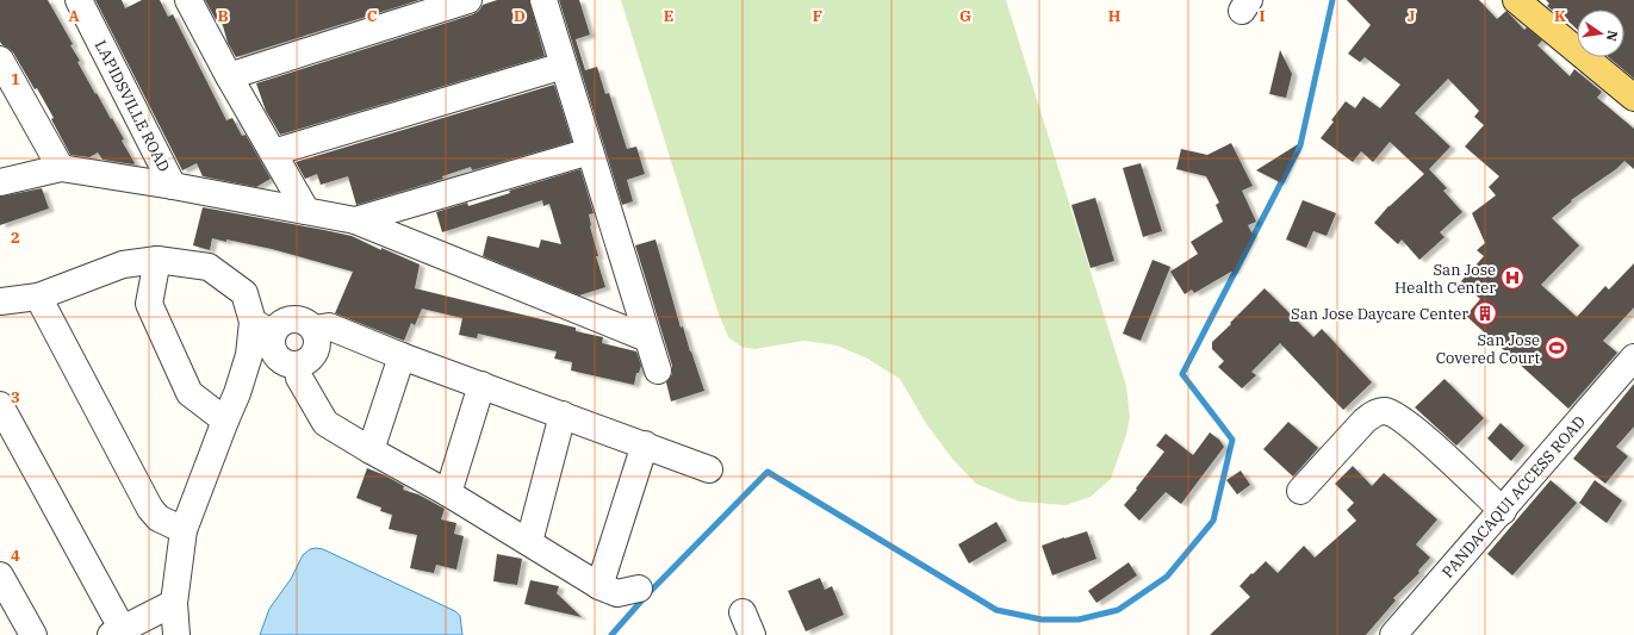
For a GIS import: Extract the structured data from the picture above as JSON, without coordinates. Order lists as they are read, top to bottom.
{
  "streets": {
    "street": ["LAPIDSVILLE ROAD", "PANDACAQUI ACCESS ROAD"]
  },
  "places": {
    "hospital": ["San Jose Health Center"],
    "building": ["San Jose Daycare Center"],
    "sports": ["San Jose Covered Court"]
  },
  "north": "right",
  "grid": {
    "columns": [
      "A",
      "B",
      "C",
      "D",
      "E",
      "F",
      "G",
      "H",
      "I",
      "J",
      "K"
    ],
    "rows": [
      "1",
      "2",
      "3",
      "4"
    ]
  }
}
